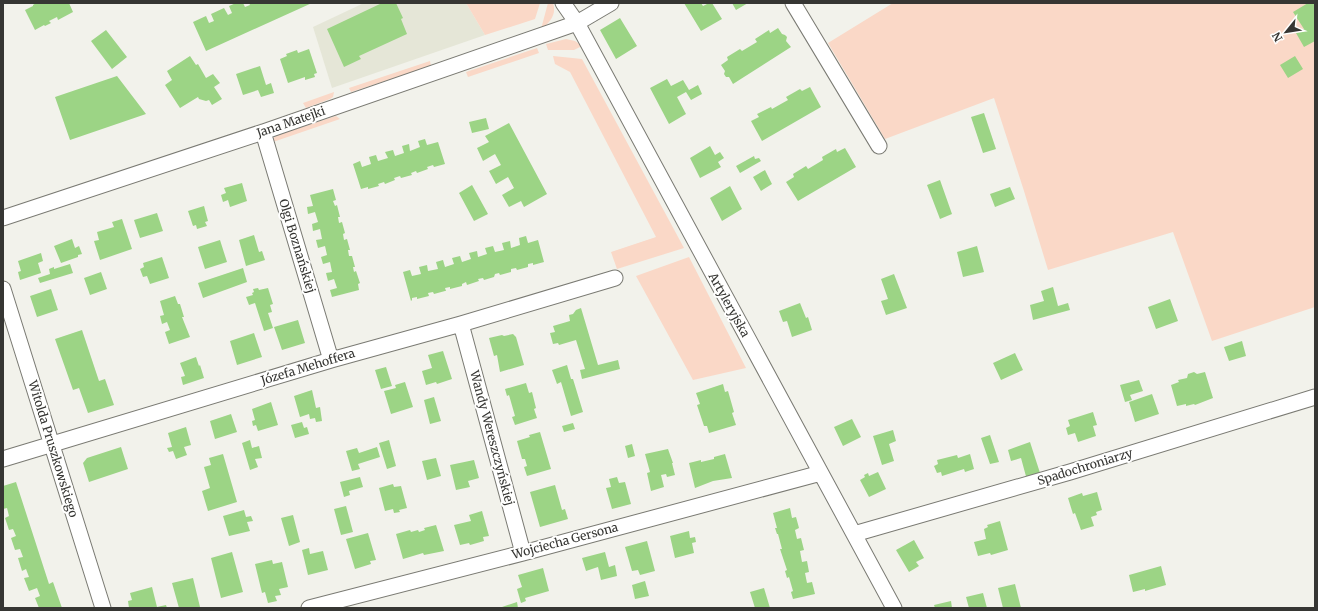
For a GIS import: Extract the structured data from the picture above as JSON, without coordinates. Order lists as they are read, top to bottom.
{
  "streets": {
    "street": [
      "Jana Matejki",
      "Olgi Boznańskiej",
      "Artyleryjska",
      "Józefa Mehoffera",
      "Wandy Wereszczyńskiej",
      "Witolda Pruszkowskiego",
      "Spadochroniarzy",
      "Wojciecha Gersona"
    ]
  },
  "crossings": [
    ["Jana Matejki", "Olgi Boznańskiej"],
    ["Jana Matejki", "Artyleryjska"],
    ["Olgi Boznańskiej", "Józefa Mehoffera"],
    ["Artyleryjska", "Spadochroniarzy"],
    ["Artyleryjska", "Wojciecha Gersona"],
    ["Józefa Mehoffera", "Wandy Wereszczyńskiej"],
    ["Józefa Mehoffera", "Witolda Pruszkowskiego"],
    ["Wandy Wereszczyńskiej", "Wojciecha Gersona"]
  ],
  "north": "bottom left"
}
